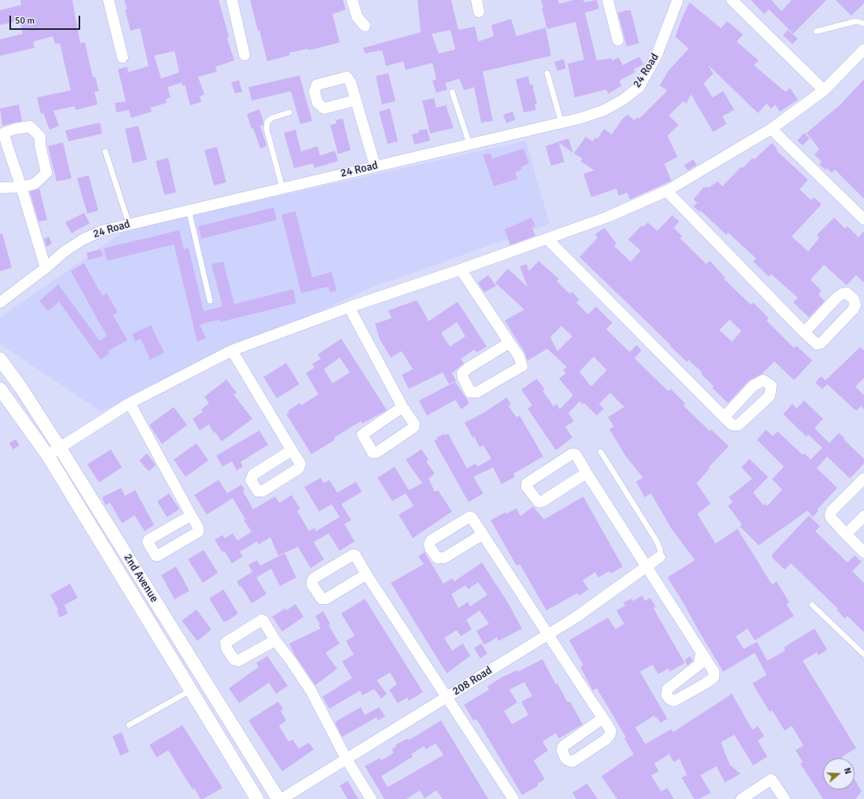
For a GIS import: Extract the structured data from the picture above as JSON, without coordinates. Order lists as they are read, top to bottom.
{
  "streets": {
    "street": ["24 Road", "2nd Avenue", "208 Road"]
  },
  "scale_bar": "50 m",
  "north": "right"
}
